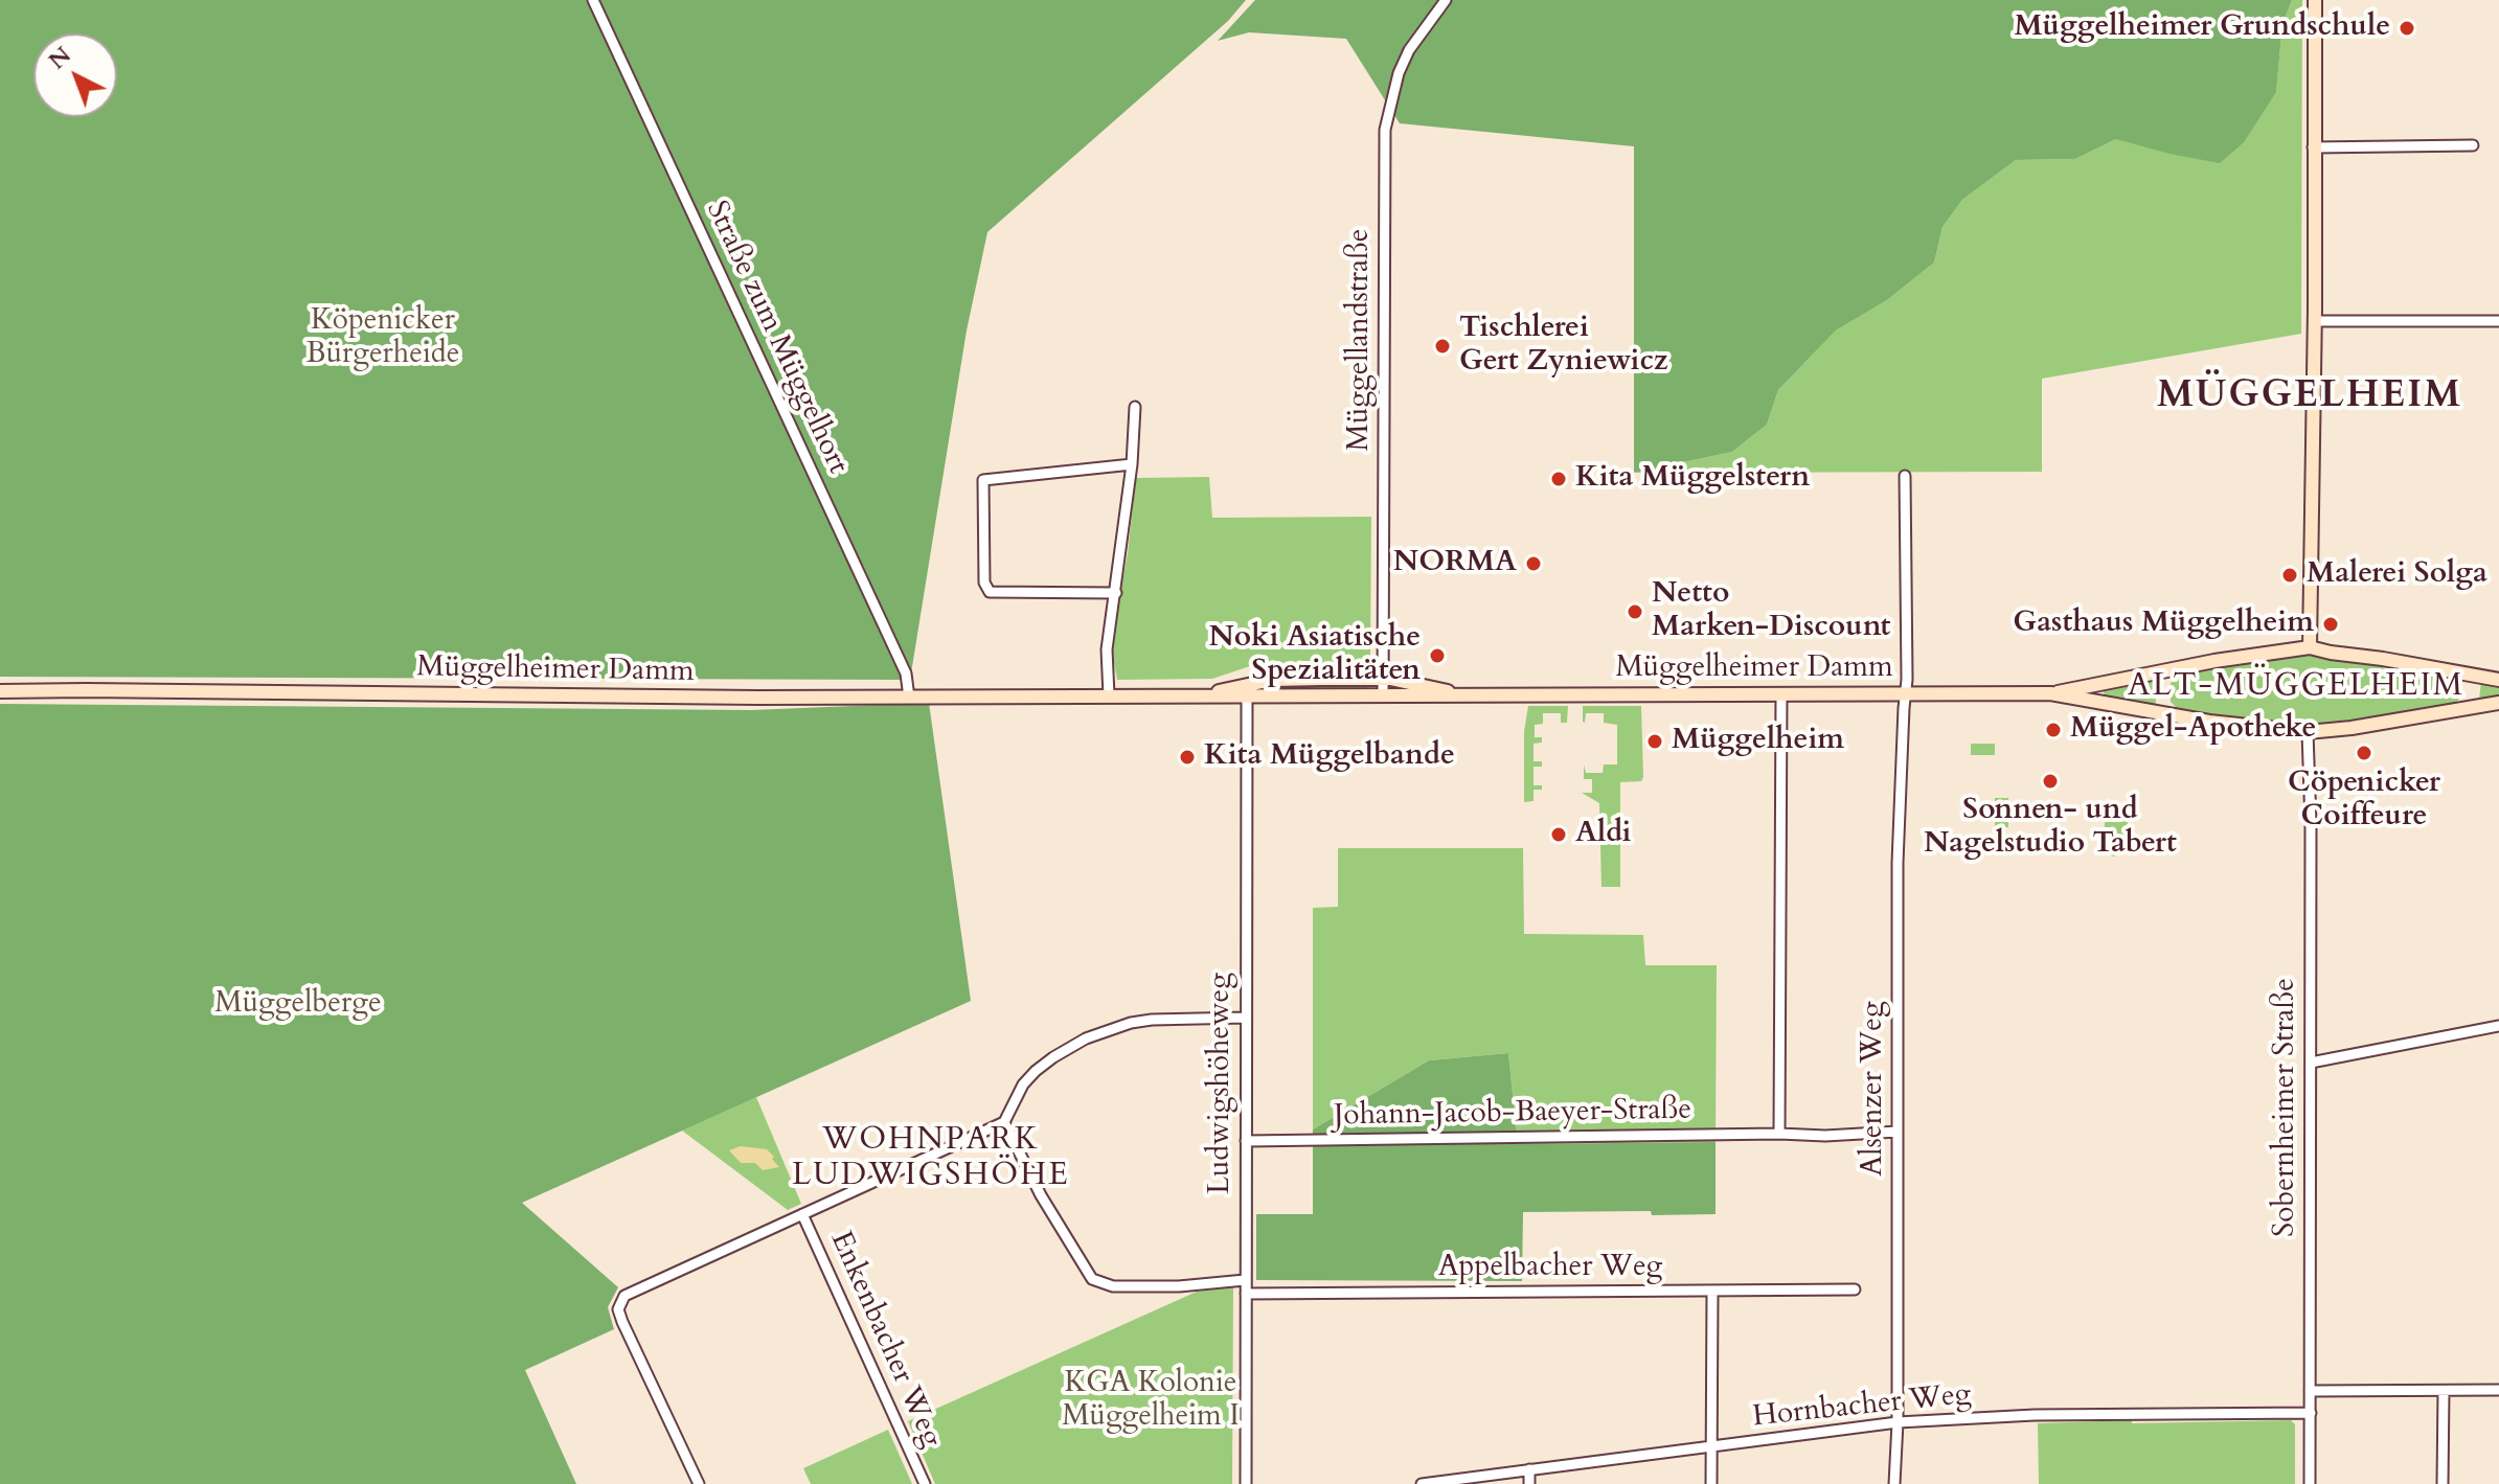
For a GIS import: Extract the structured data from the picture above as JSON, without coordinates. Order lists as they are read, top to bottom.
{
  "streets": {
    "main road": ["Müggelheimer Damm"],
    "street": [
      "Straße zum Müggelhort",
      "Müggellandstraße",
      "Ludwigshöheweg",
      "Alsenzer Weg",
      "Sobernheimer Straße",
      "Johann-Jacob-Baeyer-Straße",
      "Appelbacher Weg",
      "Enkenbacher Weg",
      "Hornbacher Weg"
    ]
  },
  "crossings": [
    ["Straße zum Müggelhort", "Müggelheimer Damm"],
    ["Müggellandstraße", "Müggelheimer Damm"],
    ["Müggelheimer Damm", "Ludwigshöheweg"],
    ["Müggelheimer Damm", "Alsenzer Weg"],
    ["Ludwigshöheweg", "Johann-Jacob-Baeyer-Straße"],
    ["Ludwigshöheweg", "Appelbacher Weg"],
    ["Alsenzer Weg", "Johann-Jacob-Baeyer-Straße"],
    ["Alsenzer Weg", "Hornbacher Weg"],
    ["Sobernheimer Straße", "Hornbacher Weg"]
  ],
  "districts": ["MÜGGELHEIM", "ALT-MÜGGELHEIM", "WOHNPARK LUDWIGSHÖHE"],
  "parks": ["Köpenicker Bürgerheide", "Müggelberge", "KGA Kolonie Müggelheim I"],
  "places": [
    "Müggelheimer Grundschule",
    "Tischlerei Gert Zyniewicz",
    "Kita Müggelstern",
    "NORMA",
    "Malerei Solga",
    "Netto Marken-Discount",
    "Gasthaus Müggelheim",
    "Noki Asiatische Spezialitäten",
    "Müggel-Apotheke",
    "Müggelheim",
    "Cöpenicker Coiffeure",
    "Kita Müggelbande",
    "Sonnen- und Nagelstudio Tabert",
    "Aldi"
  ],
  "north": "top left"
}
